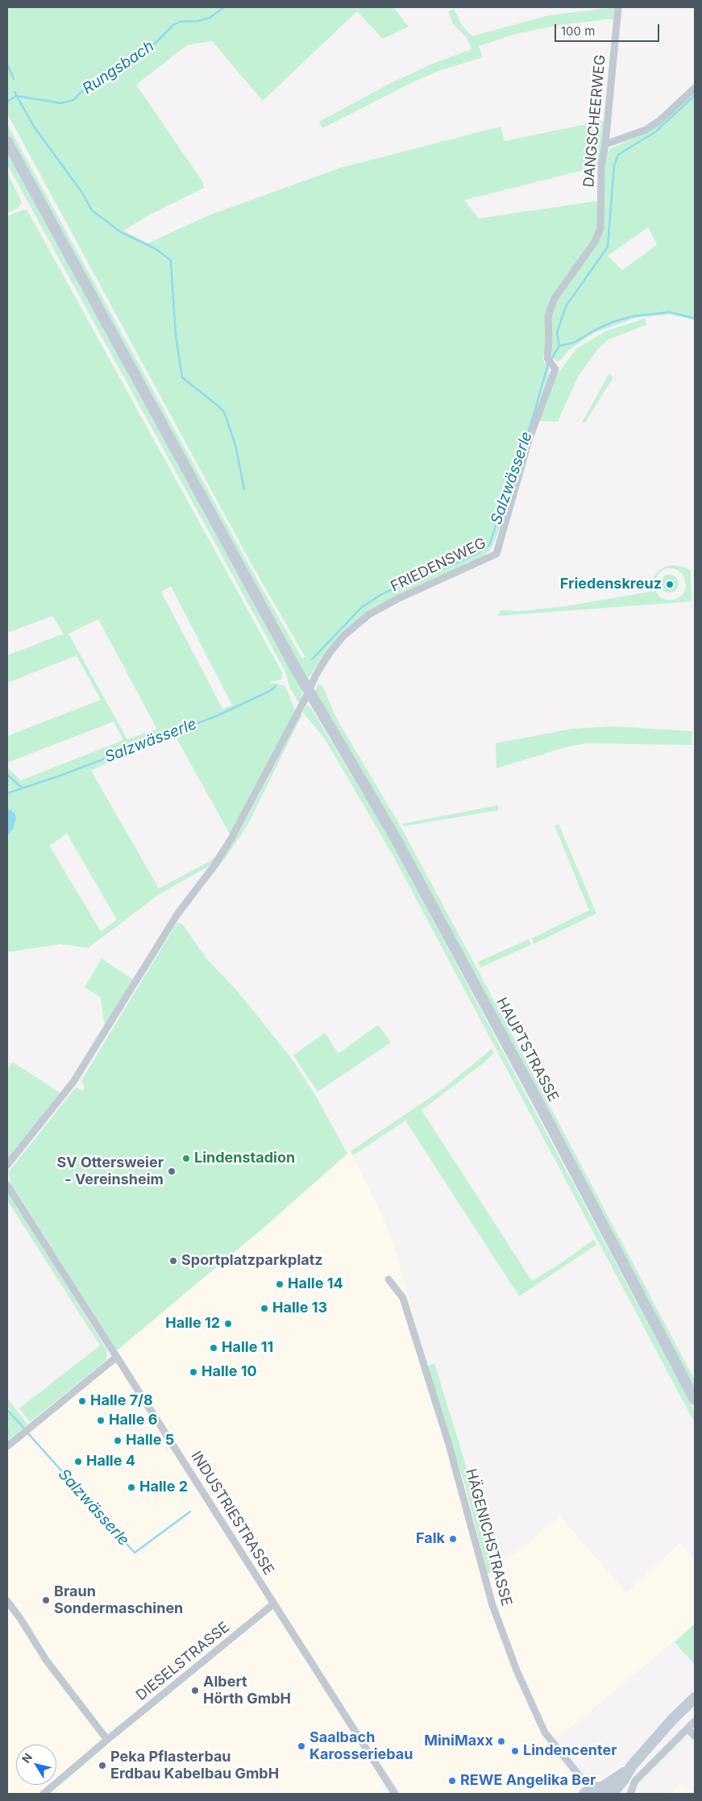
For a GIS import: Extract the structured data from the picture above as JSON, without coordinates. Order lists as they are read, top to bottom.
{
  "streets": {
    "street": [
      "DANGSCHEERWEG",
      "FRIEDENSWEG",
      "HAUPTSTRASSE",
      "INDUSTRIESTRASSE",
      "HÄGENICHSTRASSE",
      "DIESELSTRASSE"
    ]
  },
  "crossings": [
    ["DANGSCHEERWEG", "FRIEDENSWEG"],
    ["FRIEDENSWEG", "HAUPTSTRASSE"],
    ["INDUSTRIESTRASSE", "DIESELSTRASSE"]
  ],
  "water": ["Rungsbach", "Salzwässerle"],
  "places": [
    "Friedenskreuz",
    "Lindenstadion",
    "SV Ottersweier - Vereinsheim",
    "Sportplatzparkplatz",
    "Halle 14",
    "Halle 13",
    "Halle 12",
    "Halle 11",
    "Halle 10",
    "Halle 7/8",
    "Halle 6",
    "Halle 5",
    "Halle 4",
    "Halle 2",
    "Falk",
    "Braun Sondermaschinen",
    "Albert Hörth GmbH",
    "MiniMaxx",
    "Saalbach Karosseriebau",
    "Lindencenter",
    "Peka Pflasterbau Erdbau Kabelbau GmbH",
    "REWE Angelika Ber"
  ],
  "scale_bar": "100 m",
  "north": "top left"
}
